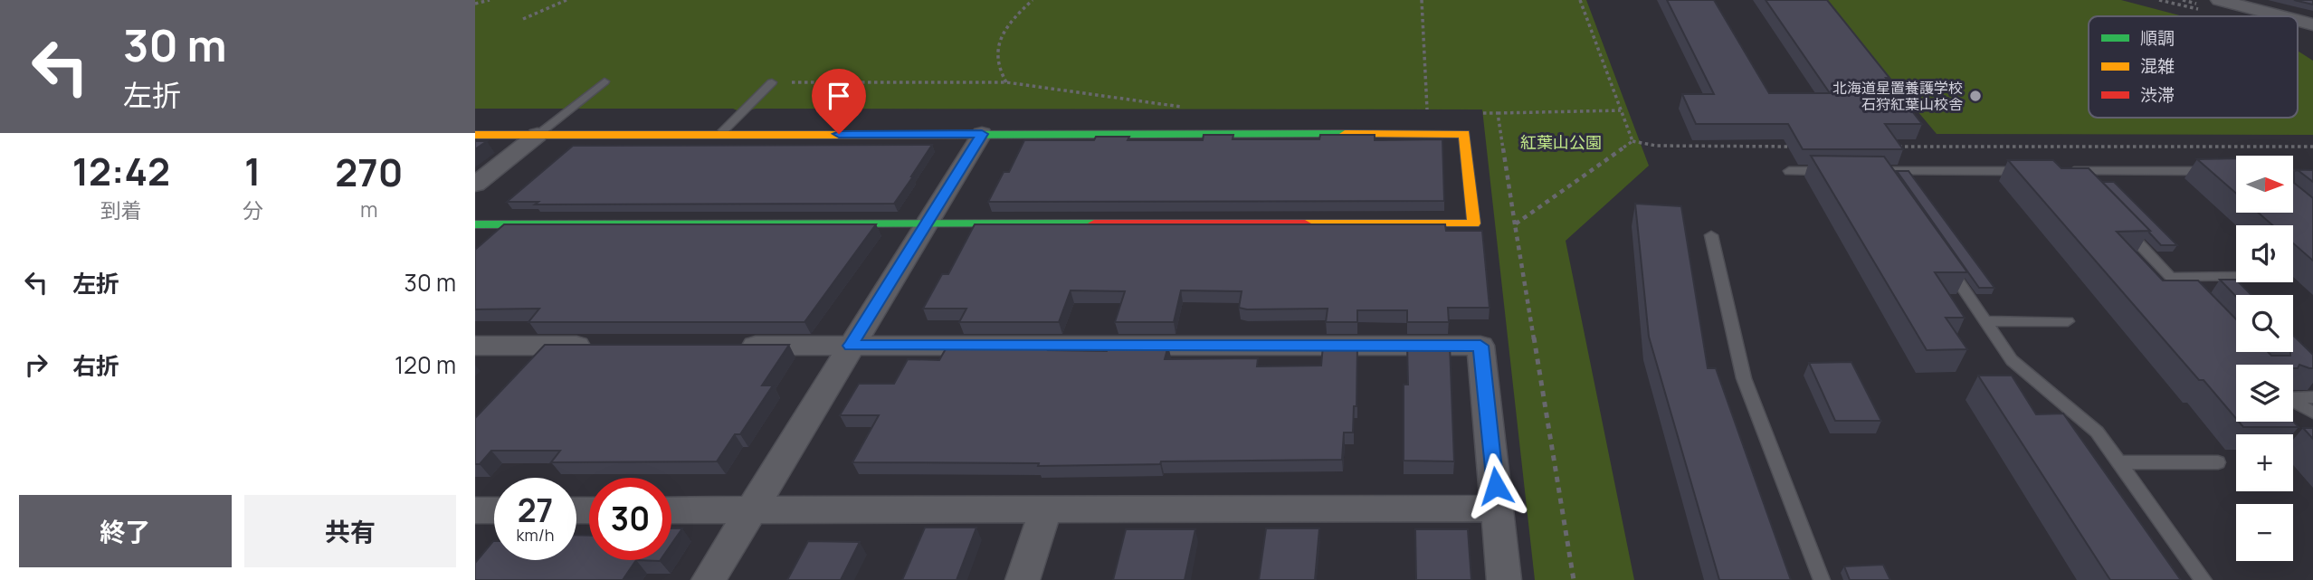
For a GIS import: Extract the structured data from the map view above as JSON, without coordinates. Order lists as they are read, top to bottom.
{
  "parks": ["紅葉山公園"],
  "places": ["北海道星置養護学校 石狩紅葉山校舎"],
  "legend": ["順調", "混雑", "渋滞"],
  "north": "right",
  "page": {
    "turn": ["30 m", "左折"],
    "eta": [
      "12:42",
      "到着",
      "1",
      "分",
      "270",
      "m"
    ],
    "map_buttons": ["+", "−"],
    "list": [
      {
        "name": "左折",
        "value": "30 m"
      },
      {
        "name": "右折",
        "value": "120 m"
      }
    ],
    "speed": "27 km/h",
    "limit": "30",
    "buttons": ["終了", "共有"]
  }
}
